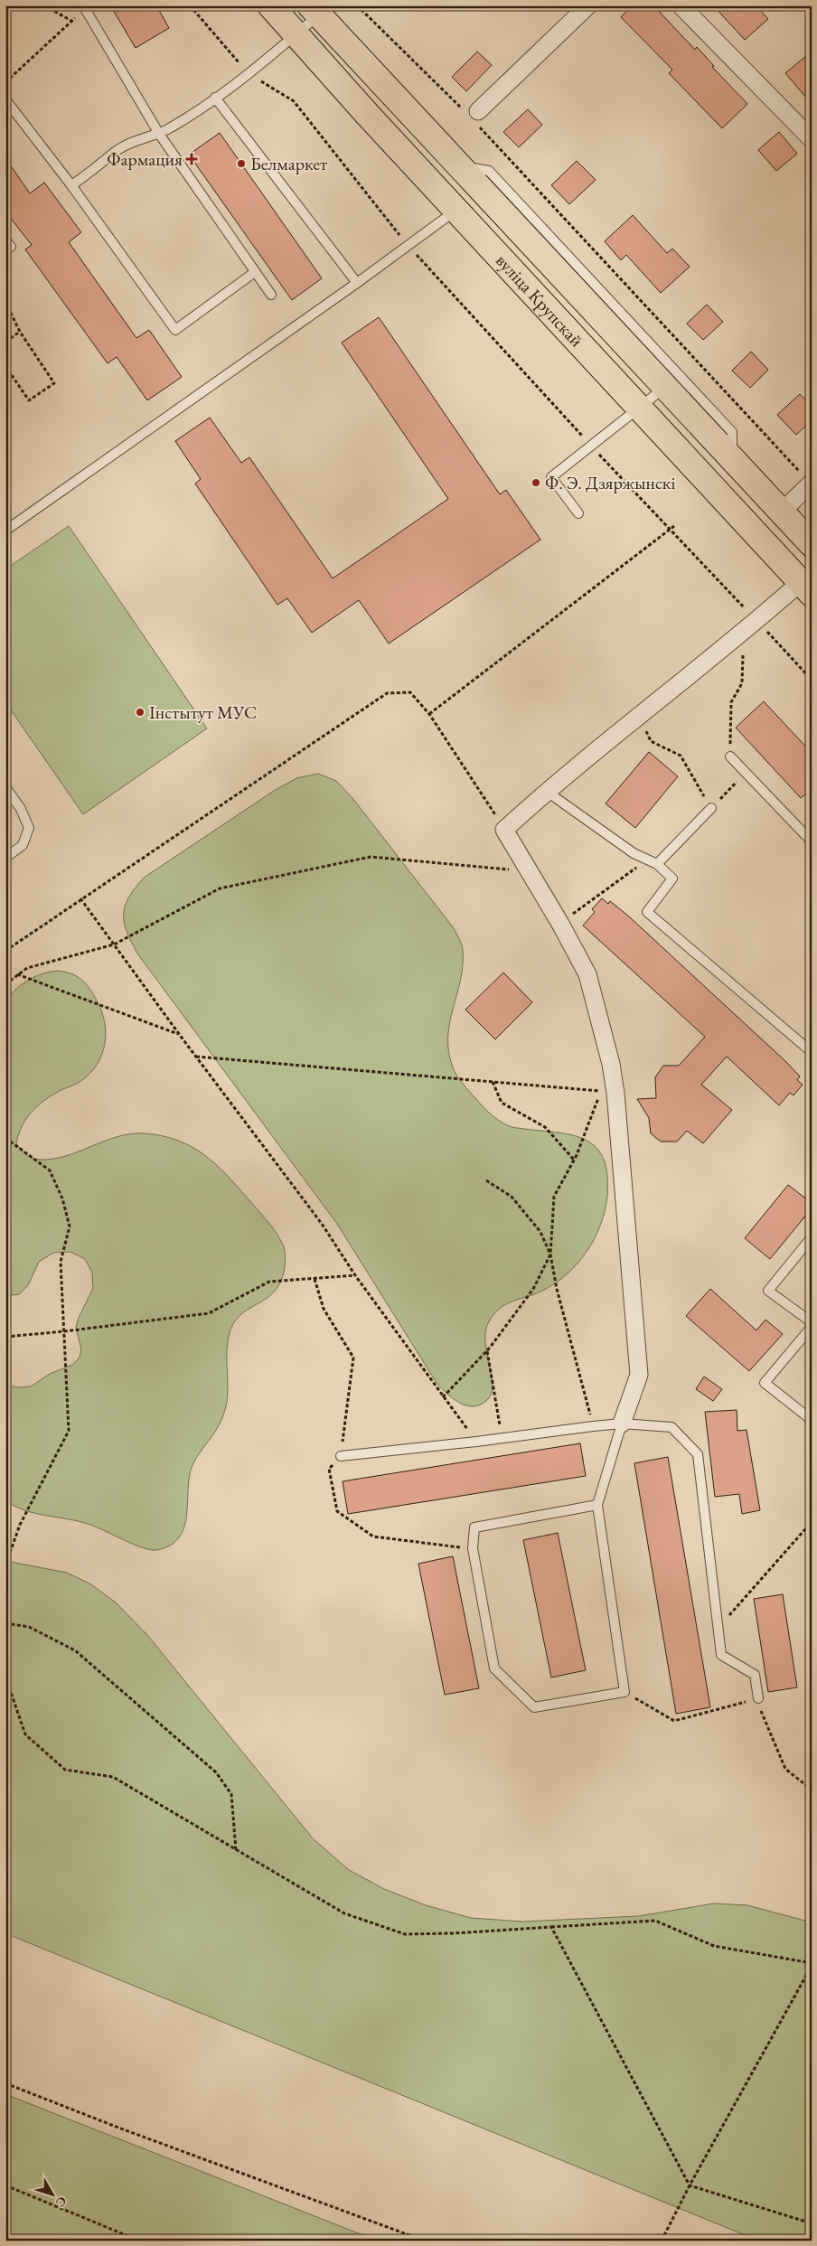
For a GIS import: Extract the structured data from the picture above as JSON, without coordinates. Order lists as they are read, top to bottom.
{
  "streets": {
    "main road": ["вуліца Крупскай"]
  },
  "places": {
    "health": ["Фармация"],
    "other": ["Белмаркет", "Ф. Э. Дзяржынскі", "Інстытут МУС"]
  },
  "north": "bottom right"
}
